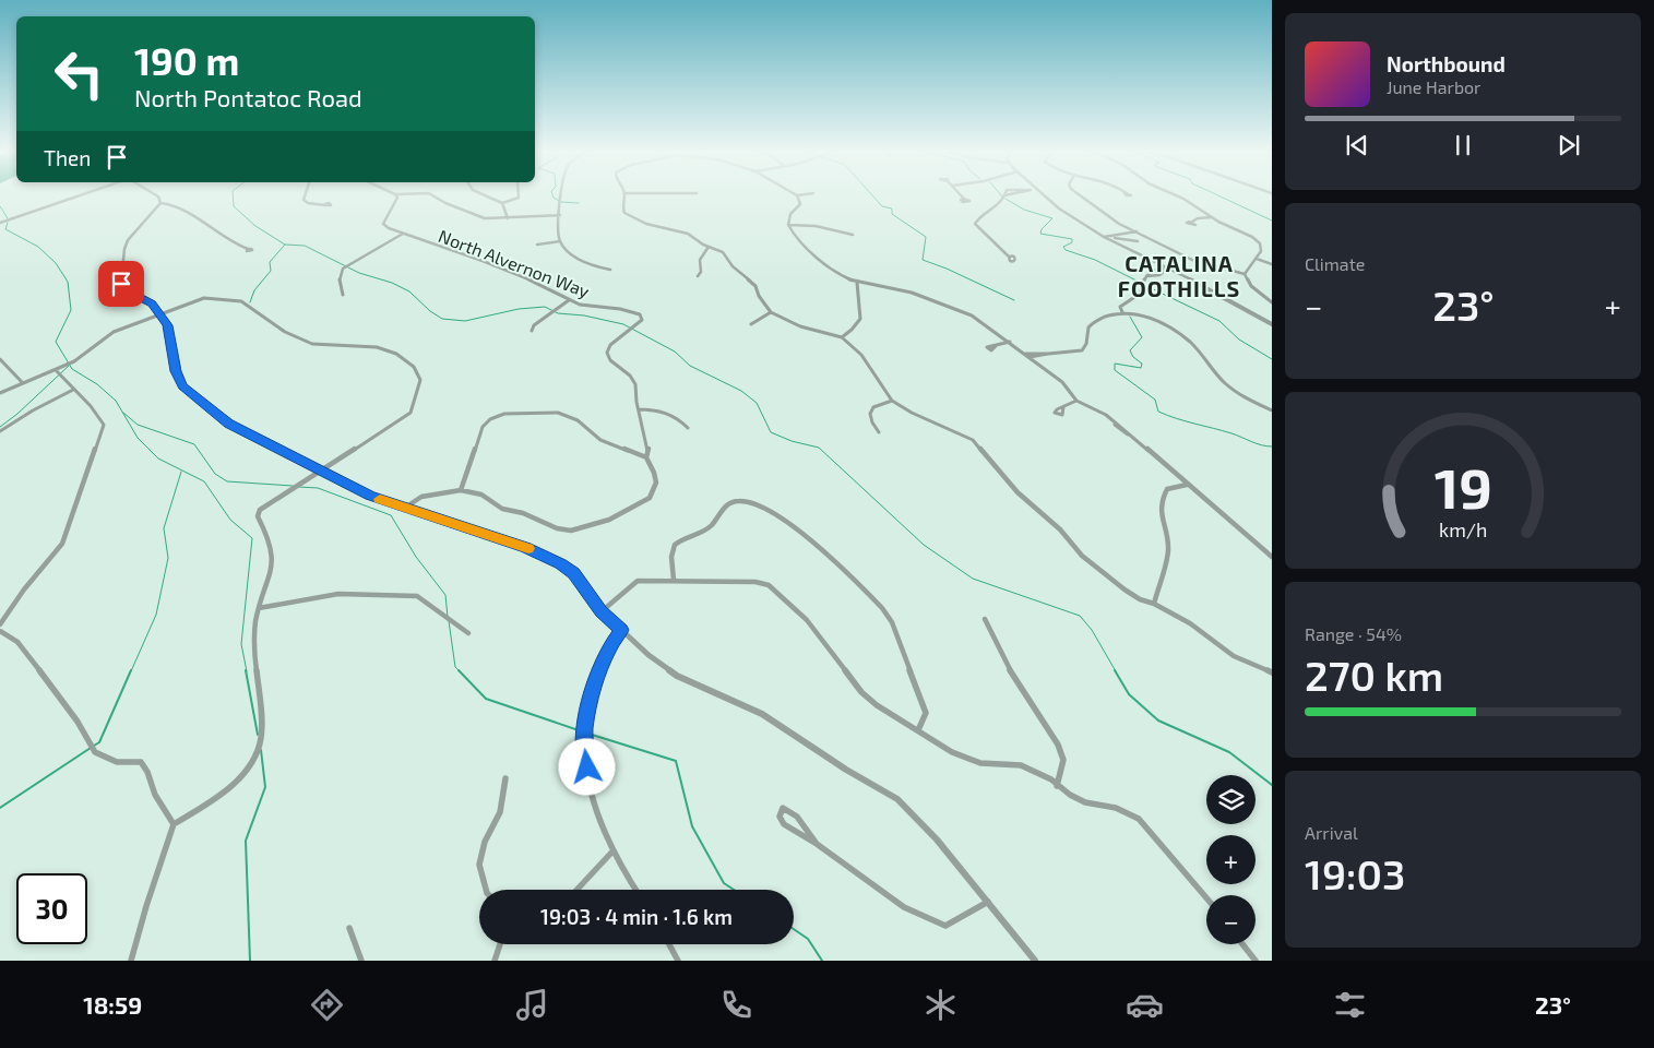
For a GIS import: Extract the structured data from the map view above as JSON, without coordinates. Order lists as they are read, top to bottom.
{
  "streets": {
    "street": ["North Alvernon Way"]
  },
  "districts": ["CATALINA FOOTHILLS"],
  "page": {
    "turn": ["190 m", "North Pontatoc Road"],
    "song": ["Northbound", "June Harbor"],
    "then": "Then",
    "tile": [
      "Climate",
      ["Range · 54%", "270 km"],
      ["Arrival", "19:03"]
    ],
    "heat": ["−", "23°", "+"],
    "map_buttons": ["+", "−"],
    "limit": "30",
    "trip": "19:03 · 4 min · 1.6 km",
    "tabs": ["18:59", "23°"],
    "gauge": ["19", "km/h"]
  }
}
